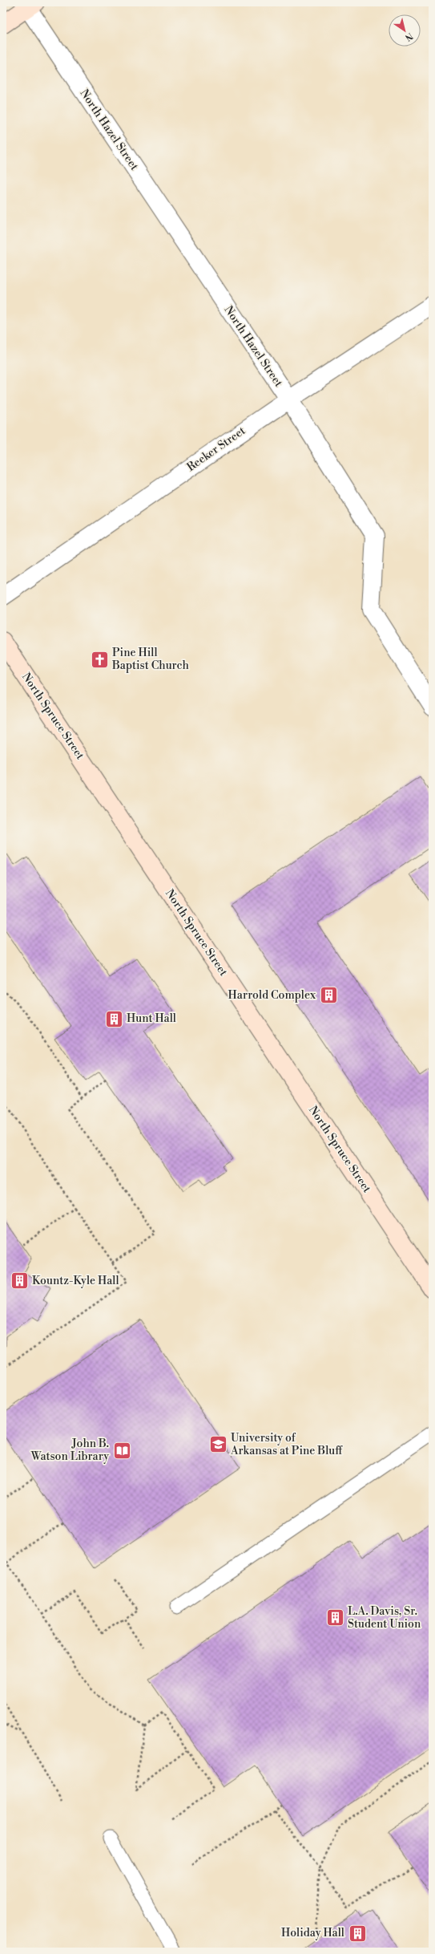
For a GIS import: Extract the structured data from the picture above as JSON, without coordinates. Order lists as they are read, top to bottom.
{
  "streets": {
    "street": ["North Hazel Street", "Reeker Street", "North Spruce Street"]
  },
  "crossings": [
    ["North Hazel Street", "Reeker Street"]
  ],
  "places": {
    "church": ["Pine Hill Baptist Church"],
    "building": [
      "Harrold Complex",
      "Hunt Hall",
      "Kountz-Kyle Hall",
      "L.A. Davis, Sr. Student Union",
      "Holiday Hall"
    ],
    "school or university": ["University of Arkansas at Pine Bluff"],
    "library": ["John B. Watson Library"]
  },
  "north": "bottom right"
}
